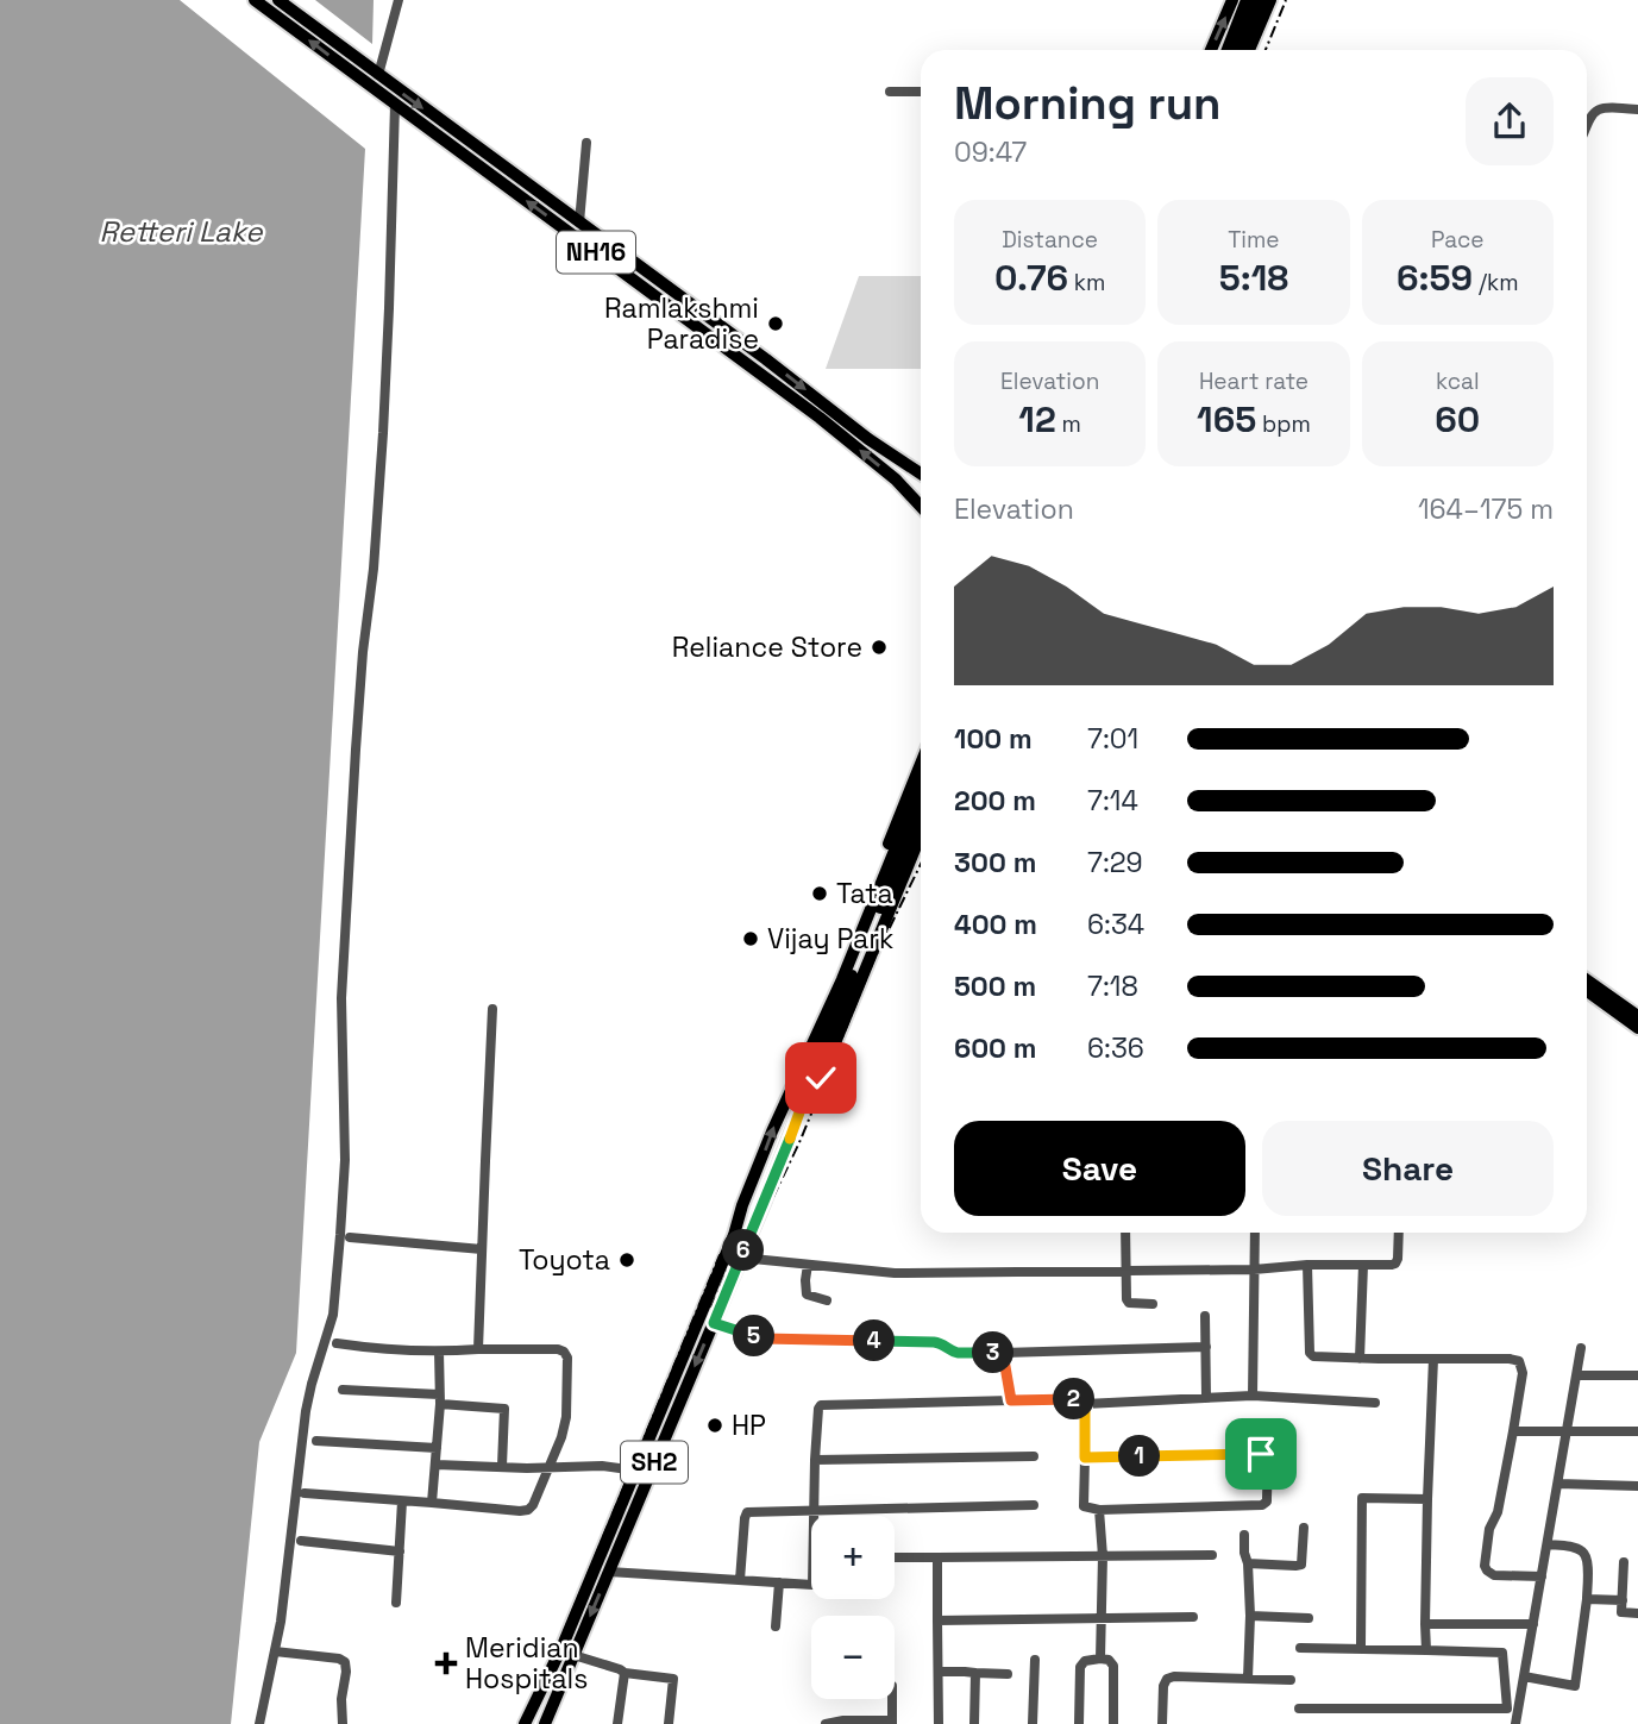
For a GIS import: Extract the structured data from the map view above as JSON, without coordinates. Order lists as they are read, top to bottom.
{
  "streets": {
    "main road": ["NH16", "SH2"]
  },
  "water": ["Retteri Lake"],
  "places": {
    "other": [
      "Ramlakshmi Paradise",
      "Reliance Store",
      "Tata",
      "Vijay Park",
      "Toyota",
      "HP"
    ],
    "health": ["Meridian Hospitals"]
  },
  "page": {
    "heading": ["Morning run", "09:47"],
    "stats": [
      ["Distance", "0.76 km"],
      ["Time", "5:18"],
      ["Pace", "6:59 /km"],
      ["Elevation", "12 m"],
      ["Heart rate", "165 bpm"],
      ["kcal", "60"]
    ],
    "chart": ["Elevation", "164–175 m"],
    "list": [
      {
        "name": "100 m",
        "note": "7:01"
      },
      {
        "name": "200 m",
        "note": "7:14"
      },
      {
        "name": "300 m",
        "note": "7:29"
      },
      {
        "name": "400 m",
        "note": "6:34"
      },
      {
        "name": "500 m",
        "note": "7:18"
      },
      {
        "name": "600 m",
        "note": "6:36"
      }
    ],
    "buttons": ["Save", "Share"],
    "pins": [
      "6",
      "5",
      "4",
      "3",
      "2",
      "1"
    ],
    "map_buttons": ["+", "−"]
  }
}
